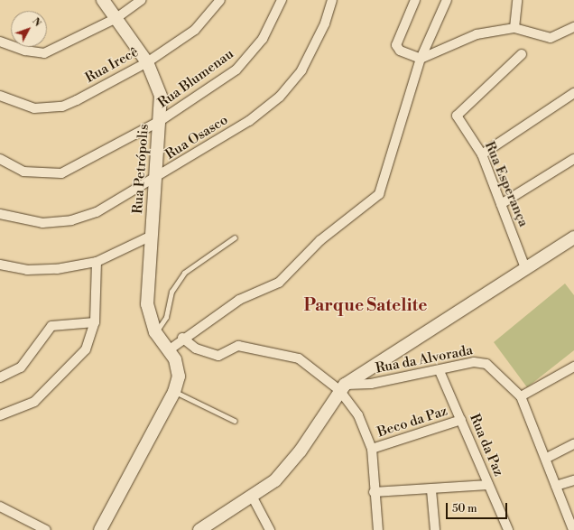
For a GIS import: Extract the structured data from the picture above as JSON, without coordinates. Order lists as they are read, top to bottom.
{
  "streets": {
    "street": [
      "Rua Irecê",
      "Rua Blumenau",
      "Rua Osasco",
      "Rua Petrópolis",
      "Rua Esperança",
      "Rua da Alvorada",
      "Beco da Paz",
      "Rua da Paz"
    ]
  },
  "crossings": [
    ["Rua Irecê", "Rua Petrópolis"],
    ["Rua Blumenau", "Rua Petrópolis"],
    ["Rua Osasco", "Rua Petrópolis"],
    ["Rua da Alvorada", "Rua da Paz"],
    ["Beco da Paz", "Rua da Paz"]
  ],
  "districts": ["Parque Satelite"],
  "scale_bar": "50 m",
  "north": "top right"
}
